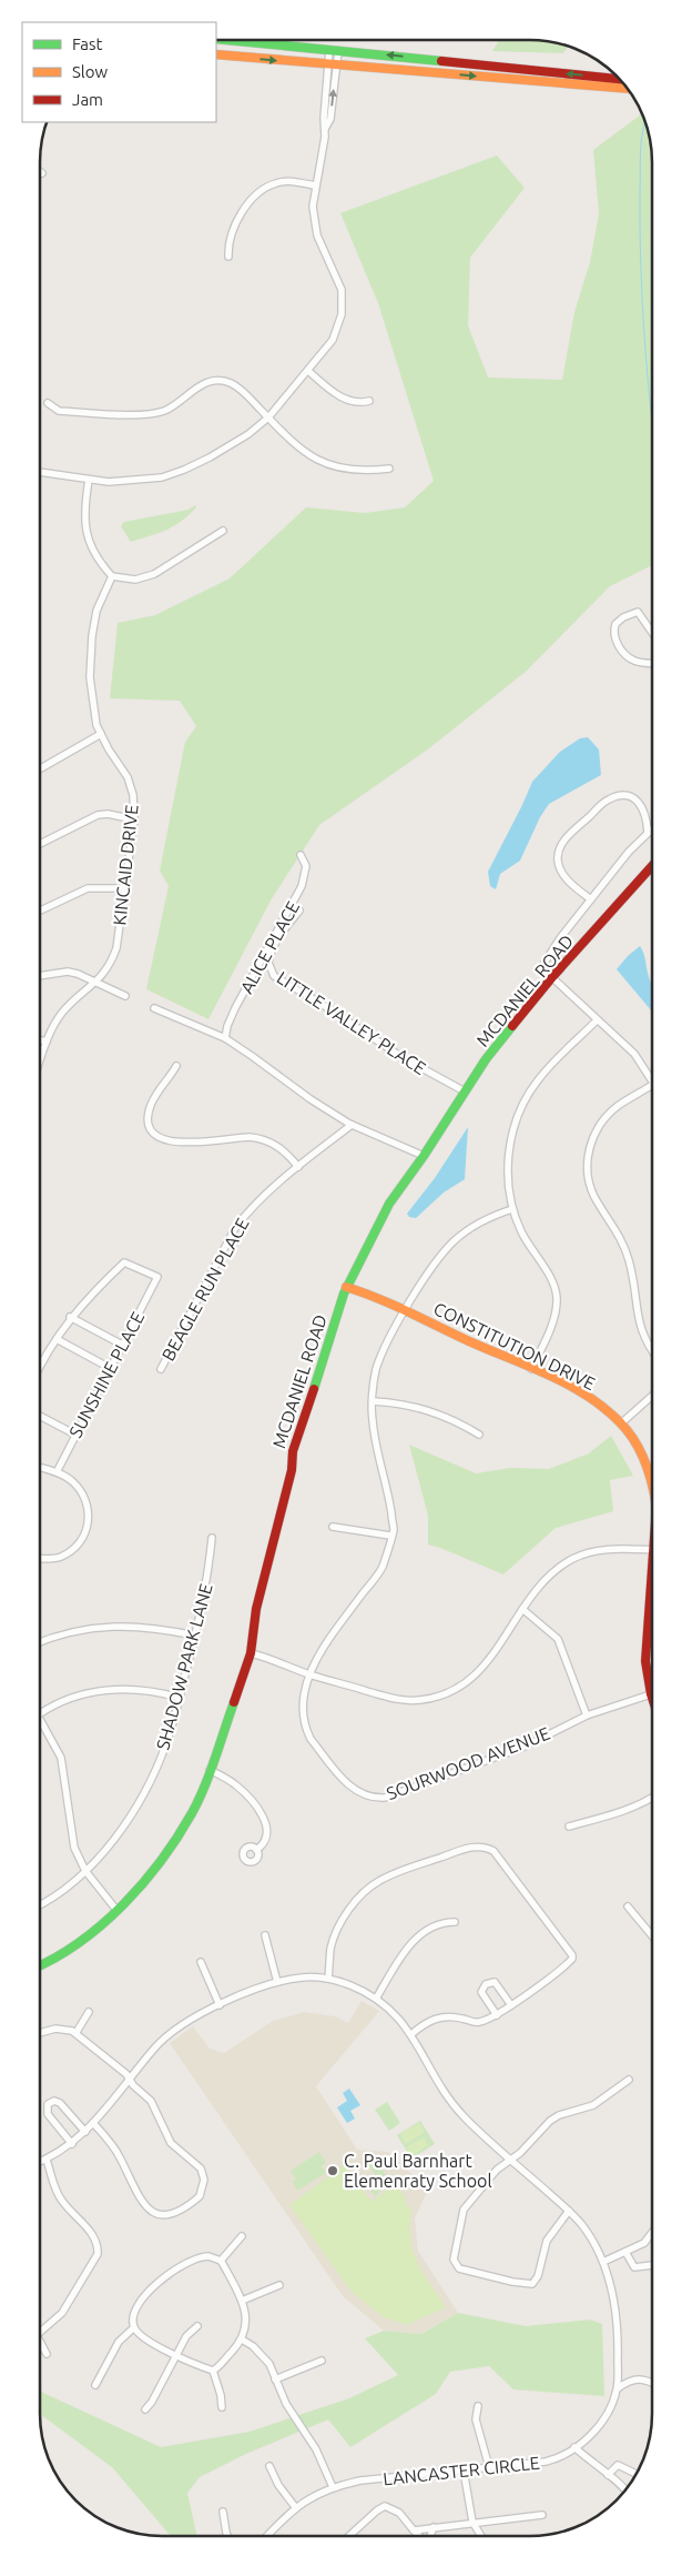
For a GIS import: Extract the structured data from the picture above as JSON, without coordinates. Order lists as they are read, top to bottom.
{
  "streets": {
    "main road": ["MCDANIEL ROAD", "CONSTITUTION DRIVE"],
    "street": [
      "KINCAID DRIVE",
      "ALICE PLACE",
      "LITTLE VALLEY PLACE",
      "BEAGLE RUN PLACE",
      "SUNSHINE PLACE",
      "SHADOW PARK LANE",
      "SOURWOOD AVENUE",
      "LANCASTER CIRCLE"
    ]
  },
  "crossings": [
    ["MCDANIEL ROAD", "LITTLE VALLEY PLACE"],
    ["MCDANIEL ROAD", "CONSTITUTION DRIVE"],
    ["CONSTITUTION DRIVE", "SOURWOOD AVENUE"]
  ],
  "places": ["C. Paul Barnhart Elemenraty School"],
  "legend": ["Fast", "Slow", "Jam"]
}
